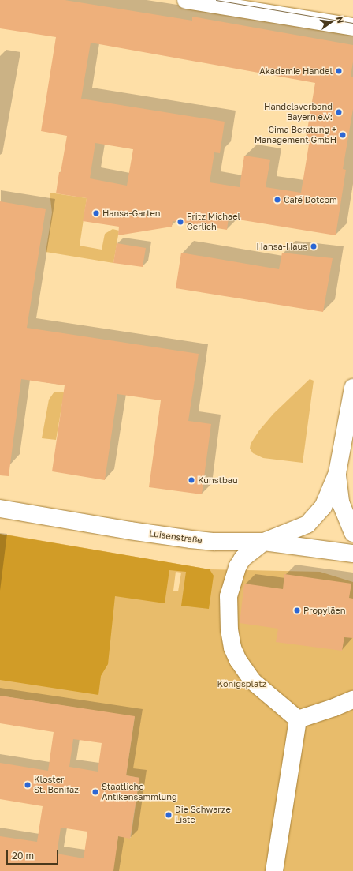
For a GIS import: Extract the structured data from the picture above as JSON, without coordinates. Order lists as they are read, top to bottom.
{
  "streets": {
    "main road": ["Luisenstraße"]
  },
  "parks": ["Königsplatz"],
  "places": [
    "Akademie Handel",
    "Handelsverband Bayern e.V:",
    "Cima Beratung + Management GmbH",
    "Café Dotcom",
    "Hansa-Garten",
    "Fritz Michael Gerlich",
    "Hansa-Haus",
    "Kunstbau",
    "Propyläen",
    "Kloster St. Bonifaz",
    "Staatliche Antikensammlung",
    "Die Schwarze Liste"
  ],
  "scale_bar": "20 m",
  "north": "right"
}
